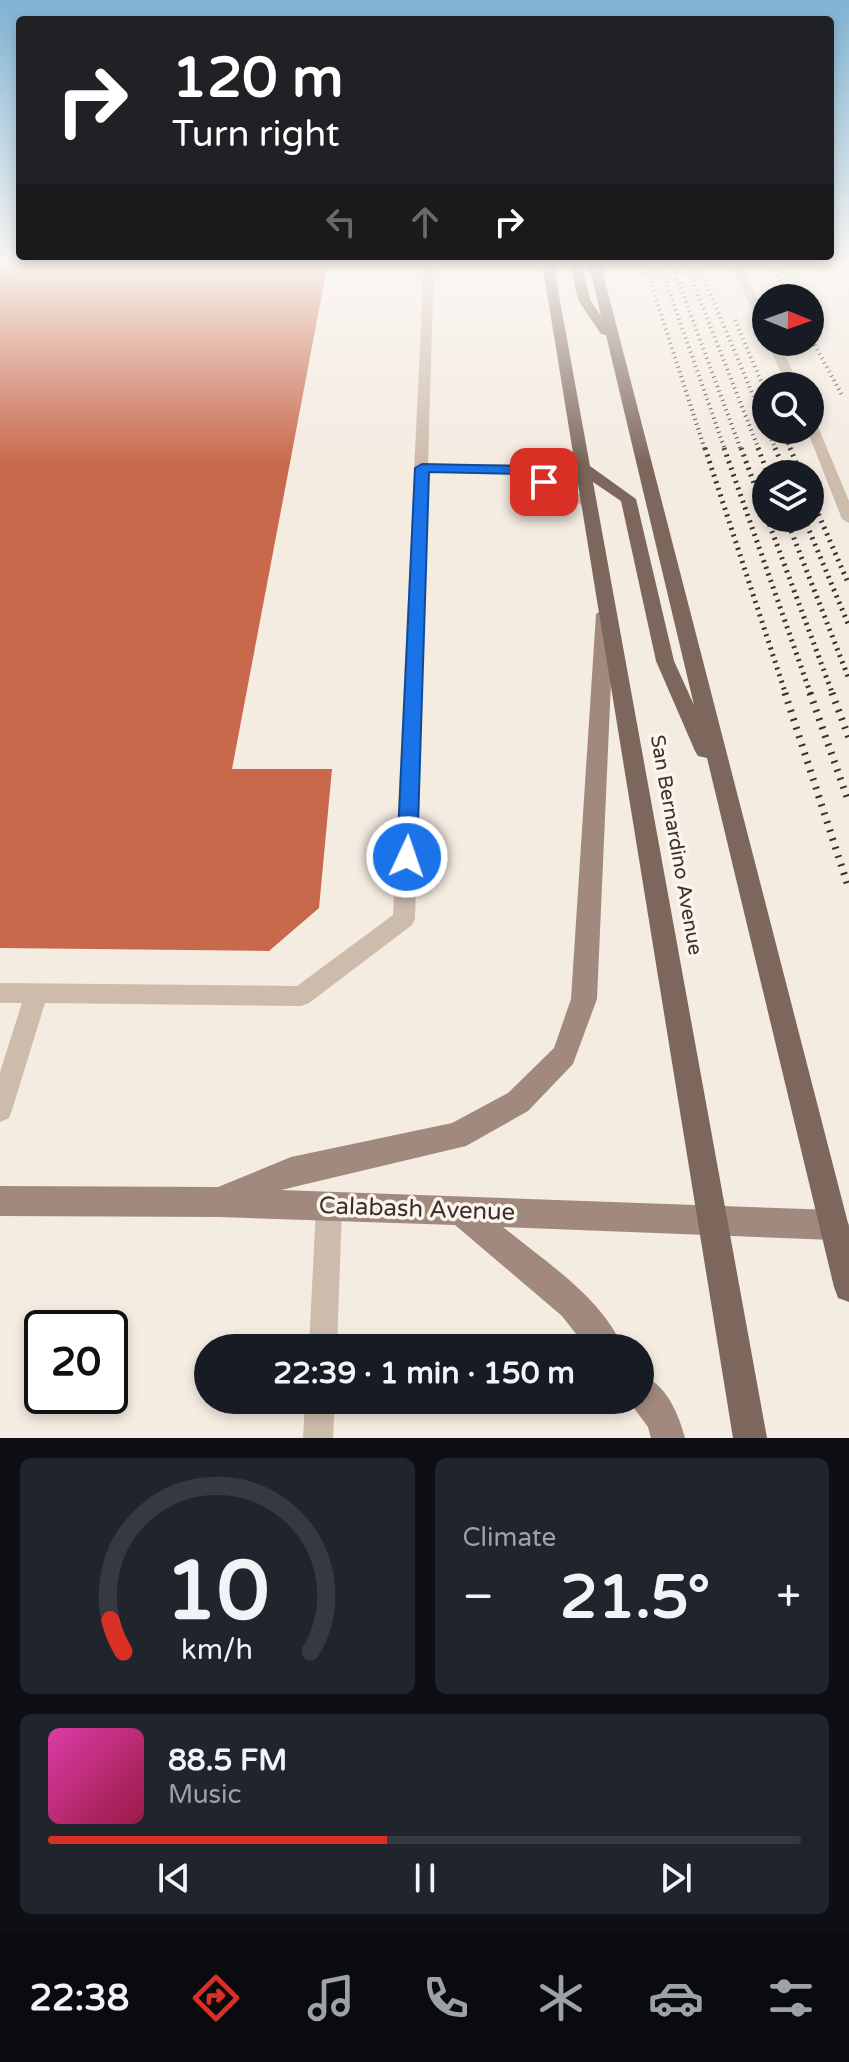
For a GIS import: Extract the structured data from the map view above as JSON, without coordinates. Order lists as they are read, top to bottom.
{
  "streets": {
    "main road": ["San Bernardino Avenue"],
    "street": ["Calabash Avenue"]
  },
  "crossings": [
    ["San Bernardino Avenue", "Calabash Avenue"]
  ],
  "north": "right",
  "page": {
    "turn": ["120 m", "Turn right"],
    "limit": "20",
    "trip": "22:39 · 1 min · 150 m",
    "tile": "Climate",
    "heat": ["−", "21.5°", "+"],
    "song": ["88.5 FM", "Music"],
    "tabs": "22:38",
    "gauge": ["10", "km/h"]
  }
}
